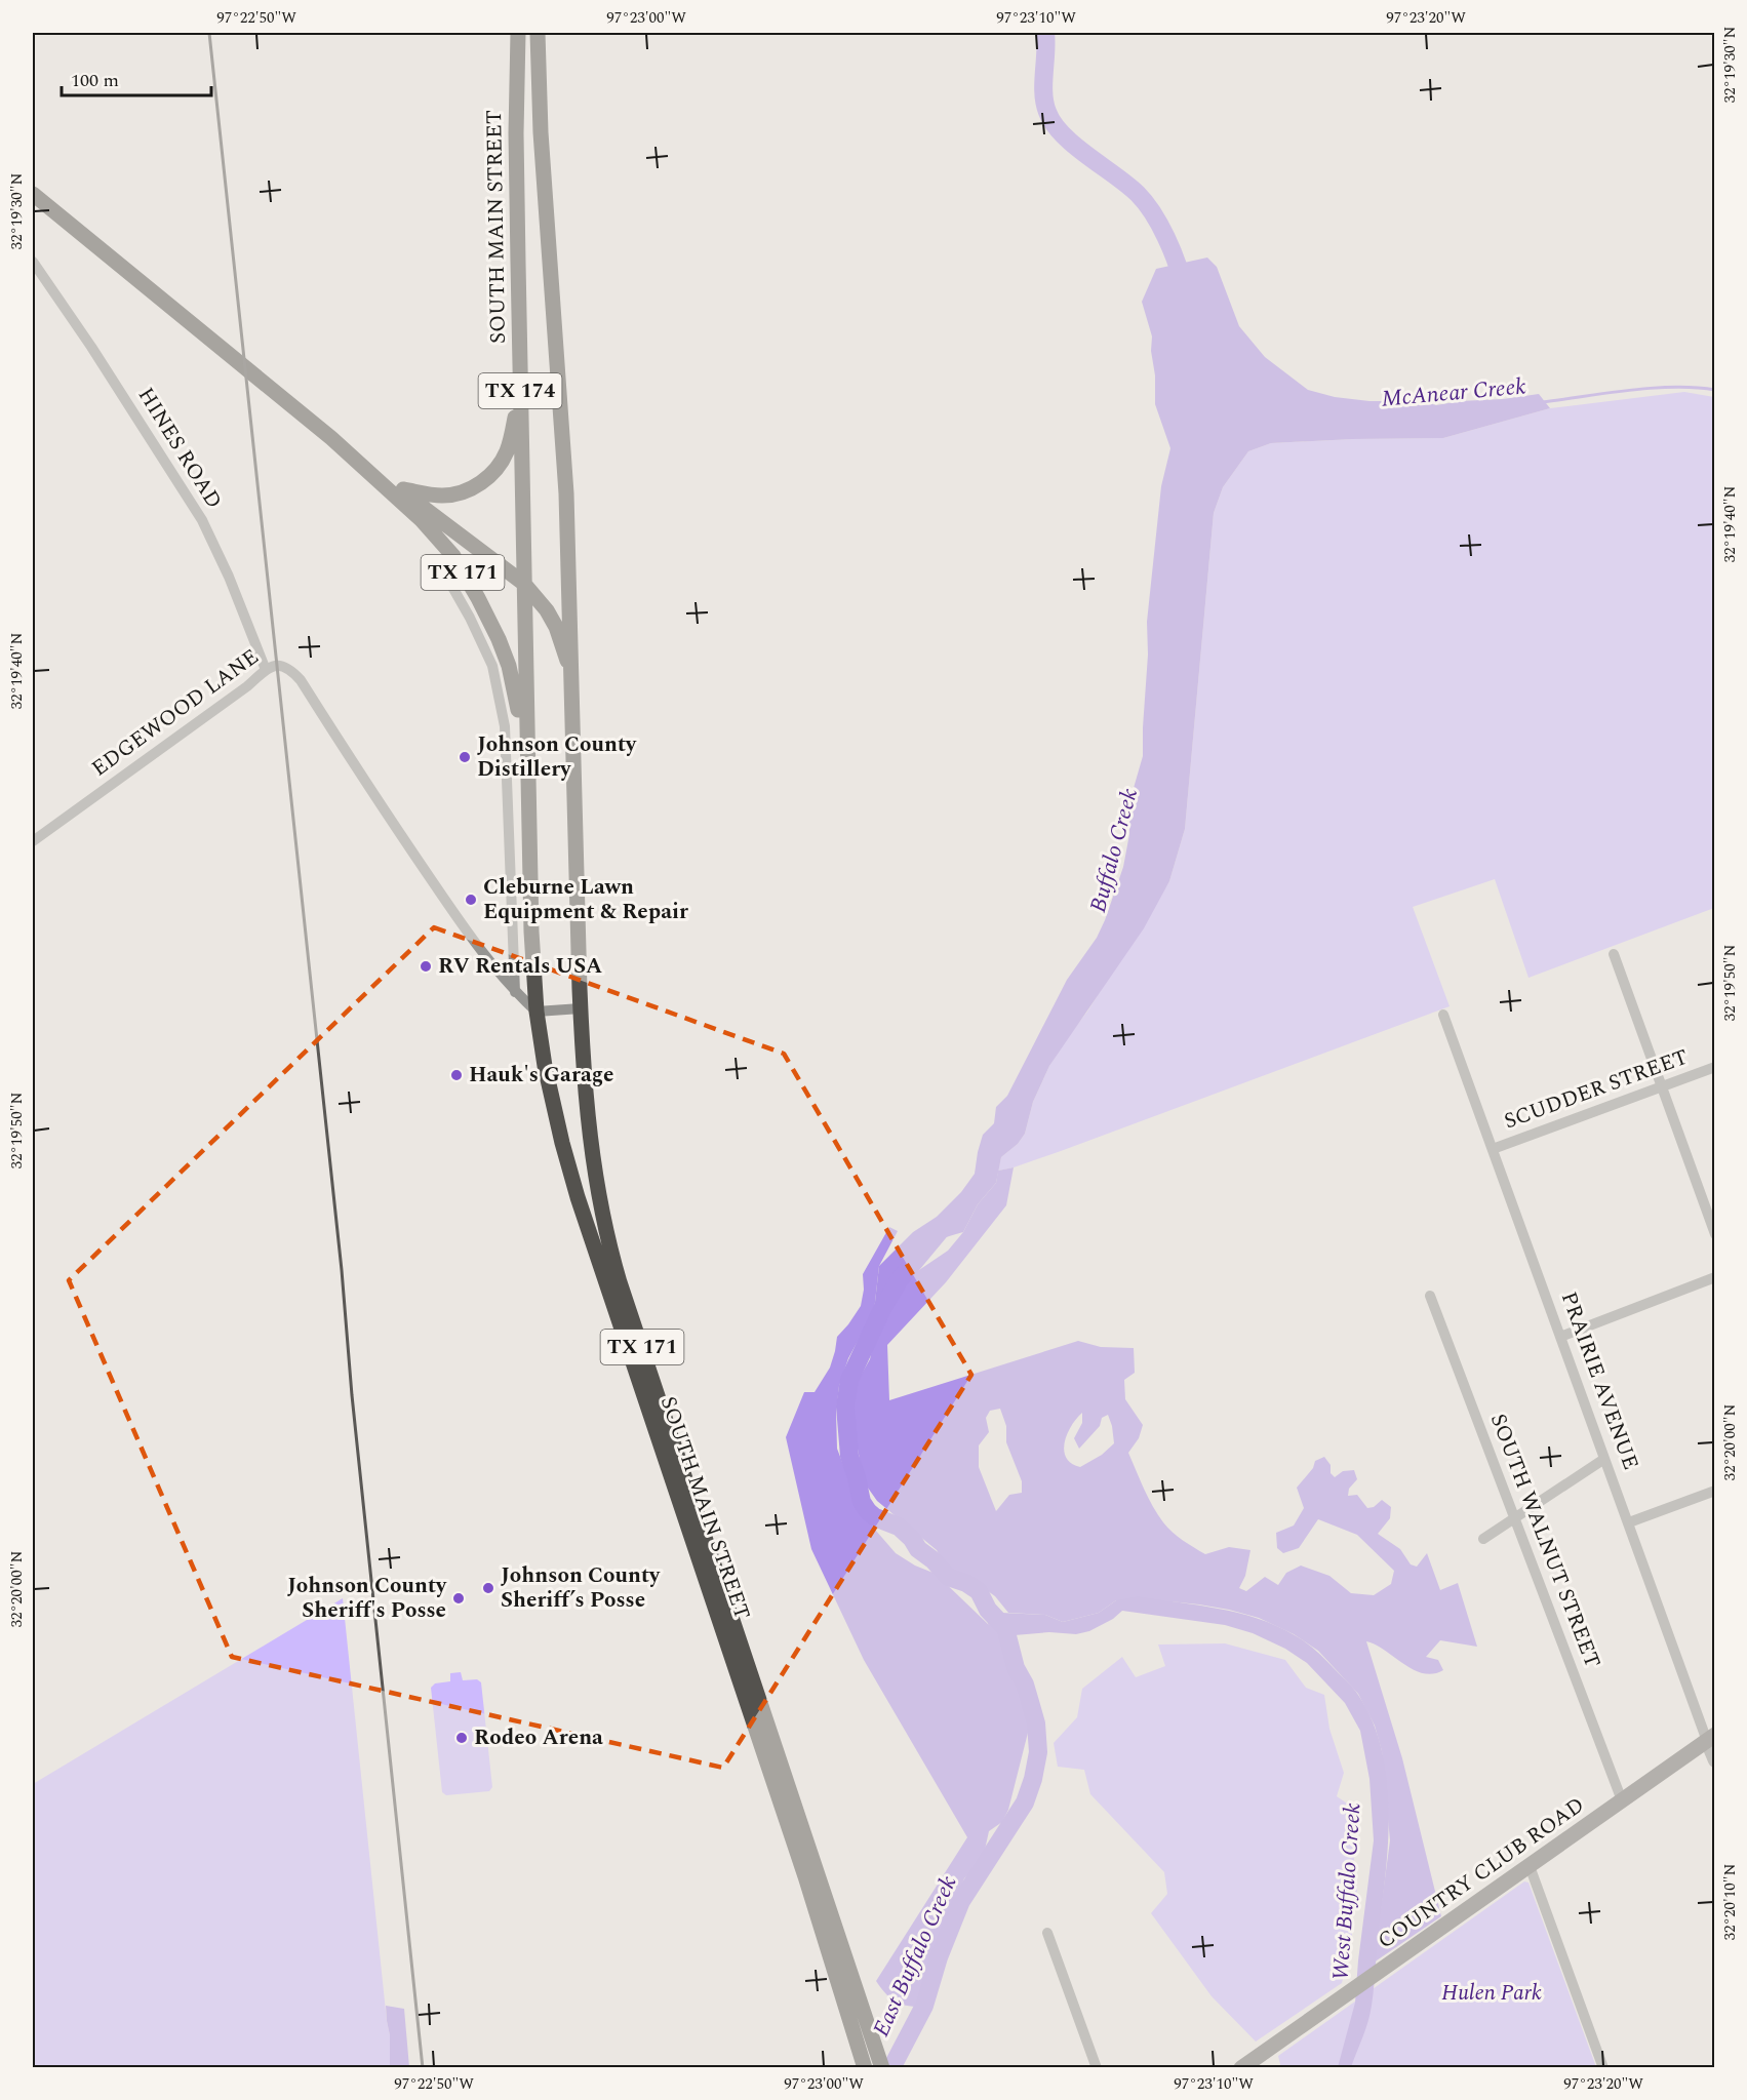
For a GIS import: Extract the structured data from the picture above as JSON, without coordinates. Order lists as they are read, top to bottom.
{
  "streets": {
    "main road": [
      "SOUTH MAIN STREET",
      "TX 174",
      "TX 171",
      "COUNTRY CLUB ROAD"
    ],
    "street": [
      "HINES ROAD",
      "EDGEWOOD LANE",
      "SCUDDER STREET",
      "PRAIRIE AVENUE",
      "SOUTH WALNUT STREET"
    ]
  },
  "crossings": [
    ["SOUTH MAIN STREET", "TX 171"],
    ["HINES ROAD", "EDGEWOOD LANE"],
    ["SCUDDER STREET", "PRAIRIE AVENUE"],
    ["PRAIRIE AVENUE", "COUNTRY CLUB ROAD"],
    ["SOUTH WALNUT STREET", "COUNTRY CLUB ROAD"]
  ],
  "water": [
    "McAnear Creek",
    "Buffalo Creek",
    "West Buffalo Creek",
    "East Buffalo Creek"
  ],
  "parks": ["Hulen Park"],
  "places": [
    "Johnson County Distillery",
    "Cleburne Lawn Equipment & Repair",
    "RV Rentals USA",
    "Hauk's Garage",
    "Johnson County Sheriff’s Posse",
    "Johnson County Sheriff's Posse",
    "Rodeo Arena"
  ],
  "scale_bar": "100 m",
  "coordinates": [
    "97°22'50\"W",
    "97°23'00\"W",
    "97°23'10\"W",
    "97°23'20\"W",
    "32°19'30\"N",
    "32°19'40\"N",
    "32°19'50\"N",
    "32°20'00\"N",
    "32°20'10\"N"
  ]
}
